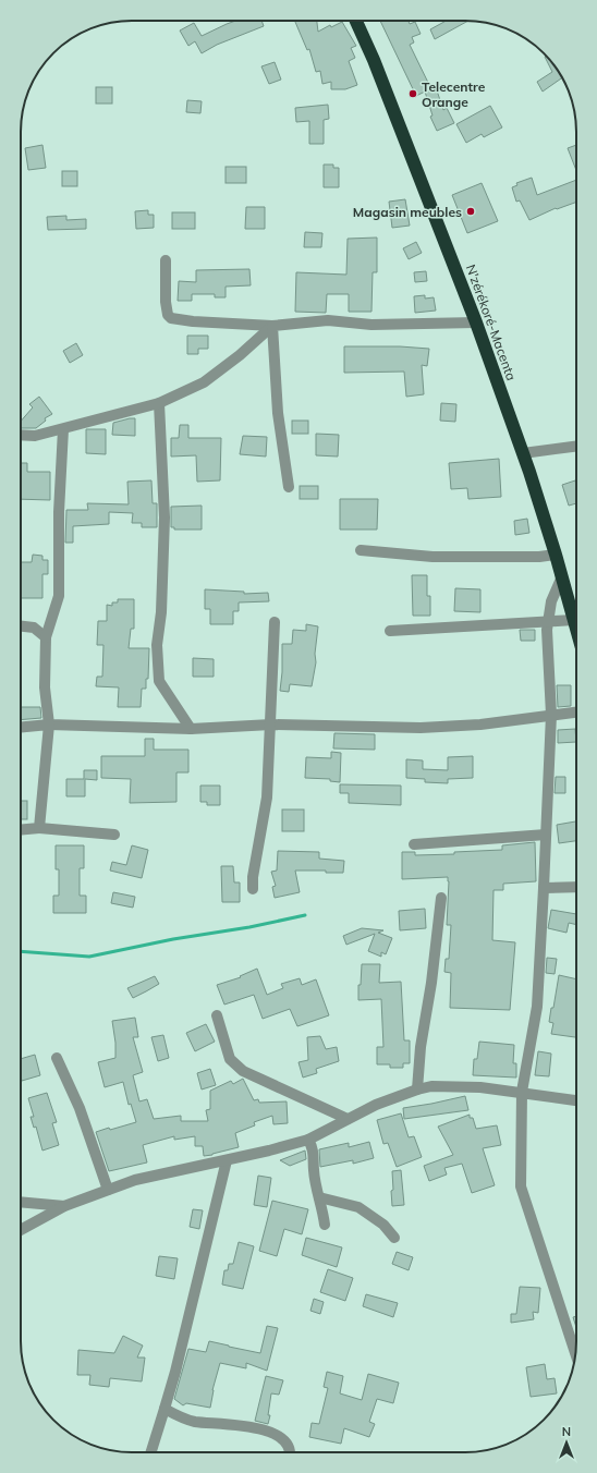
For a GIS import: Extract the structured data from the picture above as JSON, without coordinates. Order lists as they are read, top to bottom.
{
  "streets": {
    "highway": ["N'zérékoré-Macenta"]
  },
  "places": ["Telecentre Orange", "Magasin meubles"],
  "north": "top"
}
